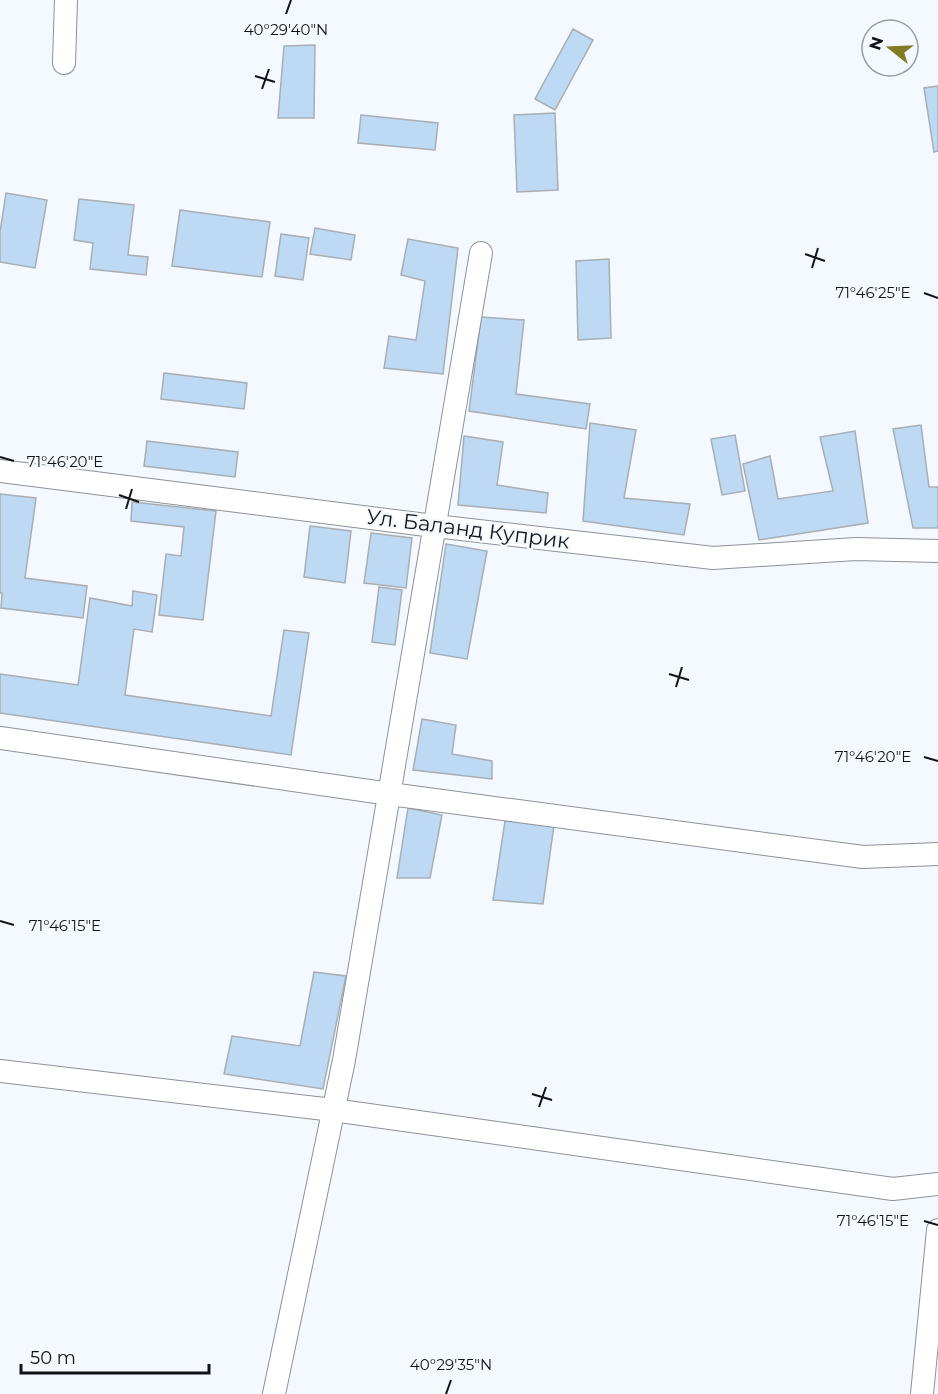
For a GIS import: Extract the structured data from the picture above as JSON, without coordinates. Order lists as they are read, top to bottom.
{
  "streets": {
    "street": ["Ул. Баланд Куприк"]
  },
  "scale_bar": "50 m",
  "north": "left",
  "coordinates": [
    "40°29'40\"N",
    "71°46'25\"E",
    "71°46'20\"E",
    "71°46'15\"E",
    "40°29'35\"N"
  ]
}
